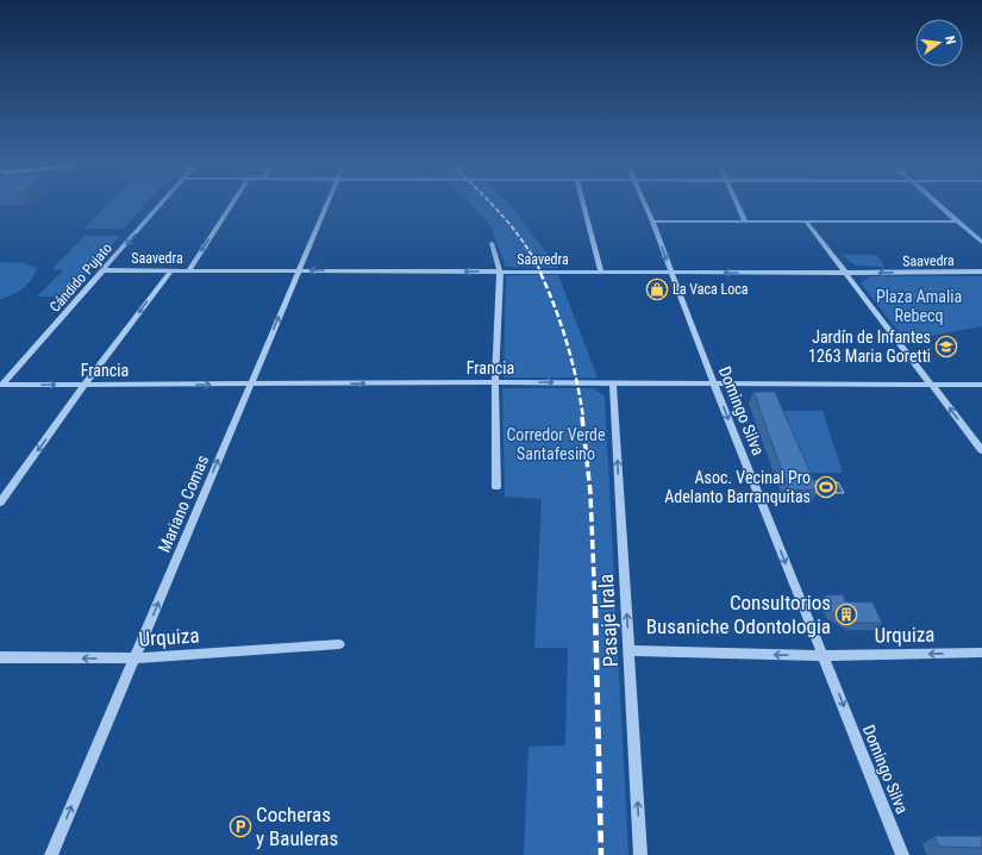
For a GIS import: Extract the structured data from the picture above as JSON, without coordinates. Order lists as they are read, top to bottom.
{
  "streets": {
    "street": [
      "Saavedra",
      "Cándido Pujato",
      "Francia",
      "Domingo Silva",
      "Mariano Comas",
      "Pasaje Irala",
      "Urquiza"
    ]
  },
  "crossings": [
    ["Saavedra", "Cándido Pujato"],
    ["Saavedra", "Domingo Silva"],
    ["Saavedra", "Mariano Comas"],
    ["Cándido Pujato", "Francia"],
    ["Francia", "Domingo Silva"],
    ["Francia", "Mariano Comas"],
    ["Francia", "Pasaje Irala"],
    ["Domingo Silva", "Urquiza"],
    ["Mariano Comas", "Urquiza"],
    ["Pasaje Irala", "Urquiza"]
  ],
  "one_way": [
    "Francia",
    "Domingo Silva",
    "Mariano Comas",
    "Pasaje Irala",
    "Urquiza"
  ],
  "parks": ["Plaza Amalia Rebecq", "Corredor Verde Santafesino"],
  "places": {
    "shop": ["La Vaca Loca"],
    "school or university": ["Jardín de Infantes 1263 Maria Goretti"],
    "sports": ["Asoc. Vecinal Pro Adelanto Barranquitas"],
    "building": ["Consultorios Busaniche Odontologia"],
    "parking": ["Cocheras y Bauleras"]
  },
  "north": "right"
}
